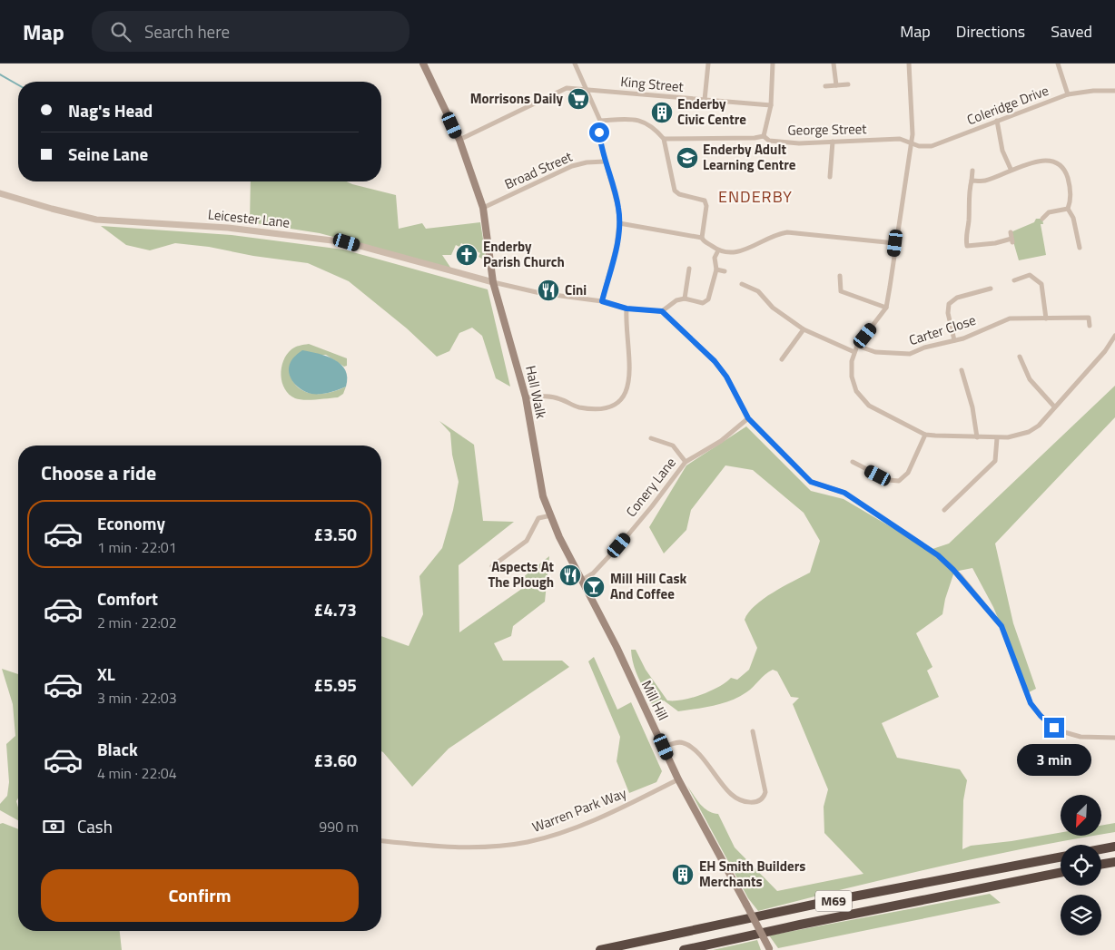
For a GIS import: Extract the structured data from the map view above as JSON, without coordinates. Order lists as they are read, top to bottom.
{
  "streets": {
    "highway": ["M69"],
    "main road": ["Hall Walk", "Mill Hill"],
    "street": [
      "King Street",
      "Coleridge Drive",
      "George Street",
      "Broad Street",
      "Leicester Lane",
      "Carter Close",
      "Conery Lane",
      "Warren Park Way"
    ]
  },
  "crossings": [
    ["King Street", "Hall Walk"],
    ["Coleridge Drive", "George Street"],
    ["Broad Street", "Hall Walk"],
    ["Leicester Lane", "Hall Walk"],
    ["Hall Walk", "Mill Hill"],
    ["Conery Lane", "Mill Hill"],
    ["Mill Hill", "Warren Park Way"]
  ],
  "districts": ["ENDERBY"],
  "places": {
    "supermarket": ["Morrisons Daily"],
    "building": ["Enderby Civic Centre", "EH Smith Builders Merchants"],
    "school or university": ["Enderby Adult Learning Centre"],
    "church": ["Enderby Parish Church"],
    "restaurant": ["Cini", "Aspects At The Plough"],
    "bar": ["Mill Hill Cask And Coffee"]
  },
  "north": "bottom left",
  "page": {
    "header": "Map",
    "search": "Search here",
    "nav": ["Map", "Directions", "Saved"],
    "banner": ["Nag's Head", "Seine Lane"],
    "heading": "Choose a ride",
    "list": [
      {
        "name": "Economy",
        "note": "1 min · 22:01",
        "value": "£3.50"
      },
      {
        "name": "Comfort",
        "note": "2 min · 22:02",
        "value": "£4.73"
      },
      {
        "name": "XL",
        "note": "3 min · 22:03",
        "value": "£5.95"
      },
      {
        "name": "Black",
        "note": "4 min · 22:04",
        "value": "£3.60"
      }
    ],
    "bubble": "3 min",
    "pay": ["Cash", "990 m"],
    "buttons": "Confirm"
  }
}
